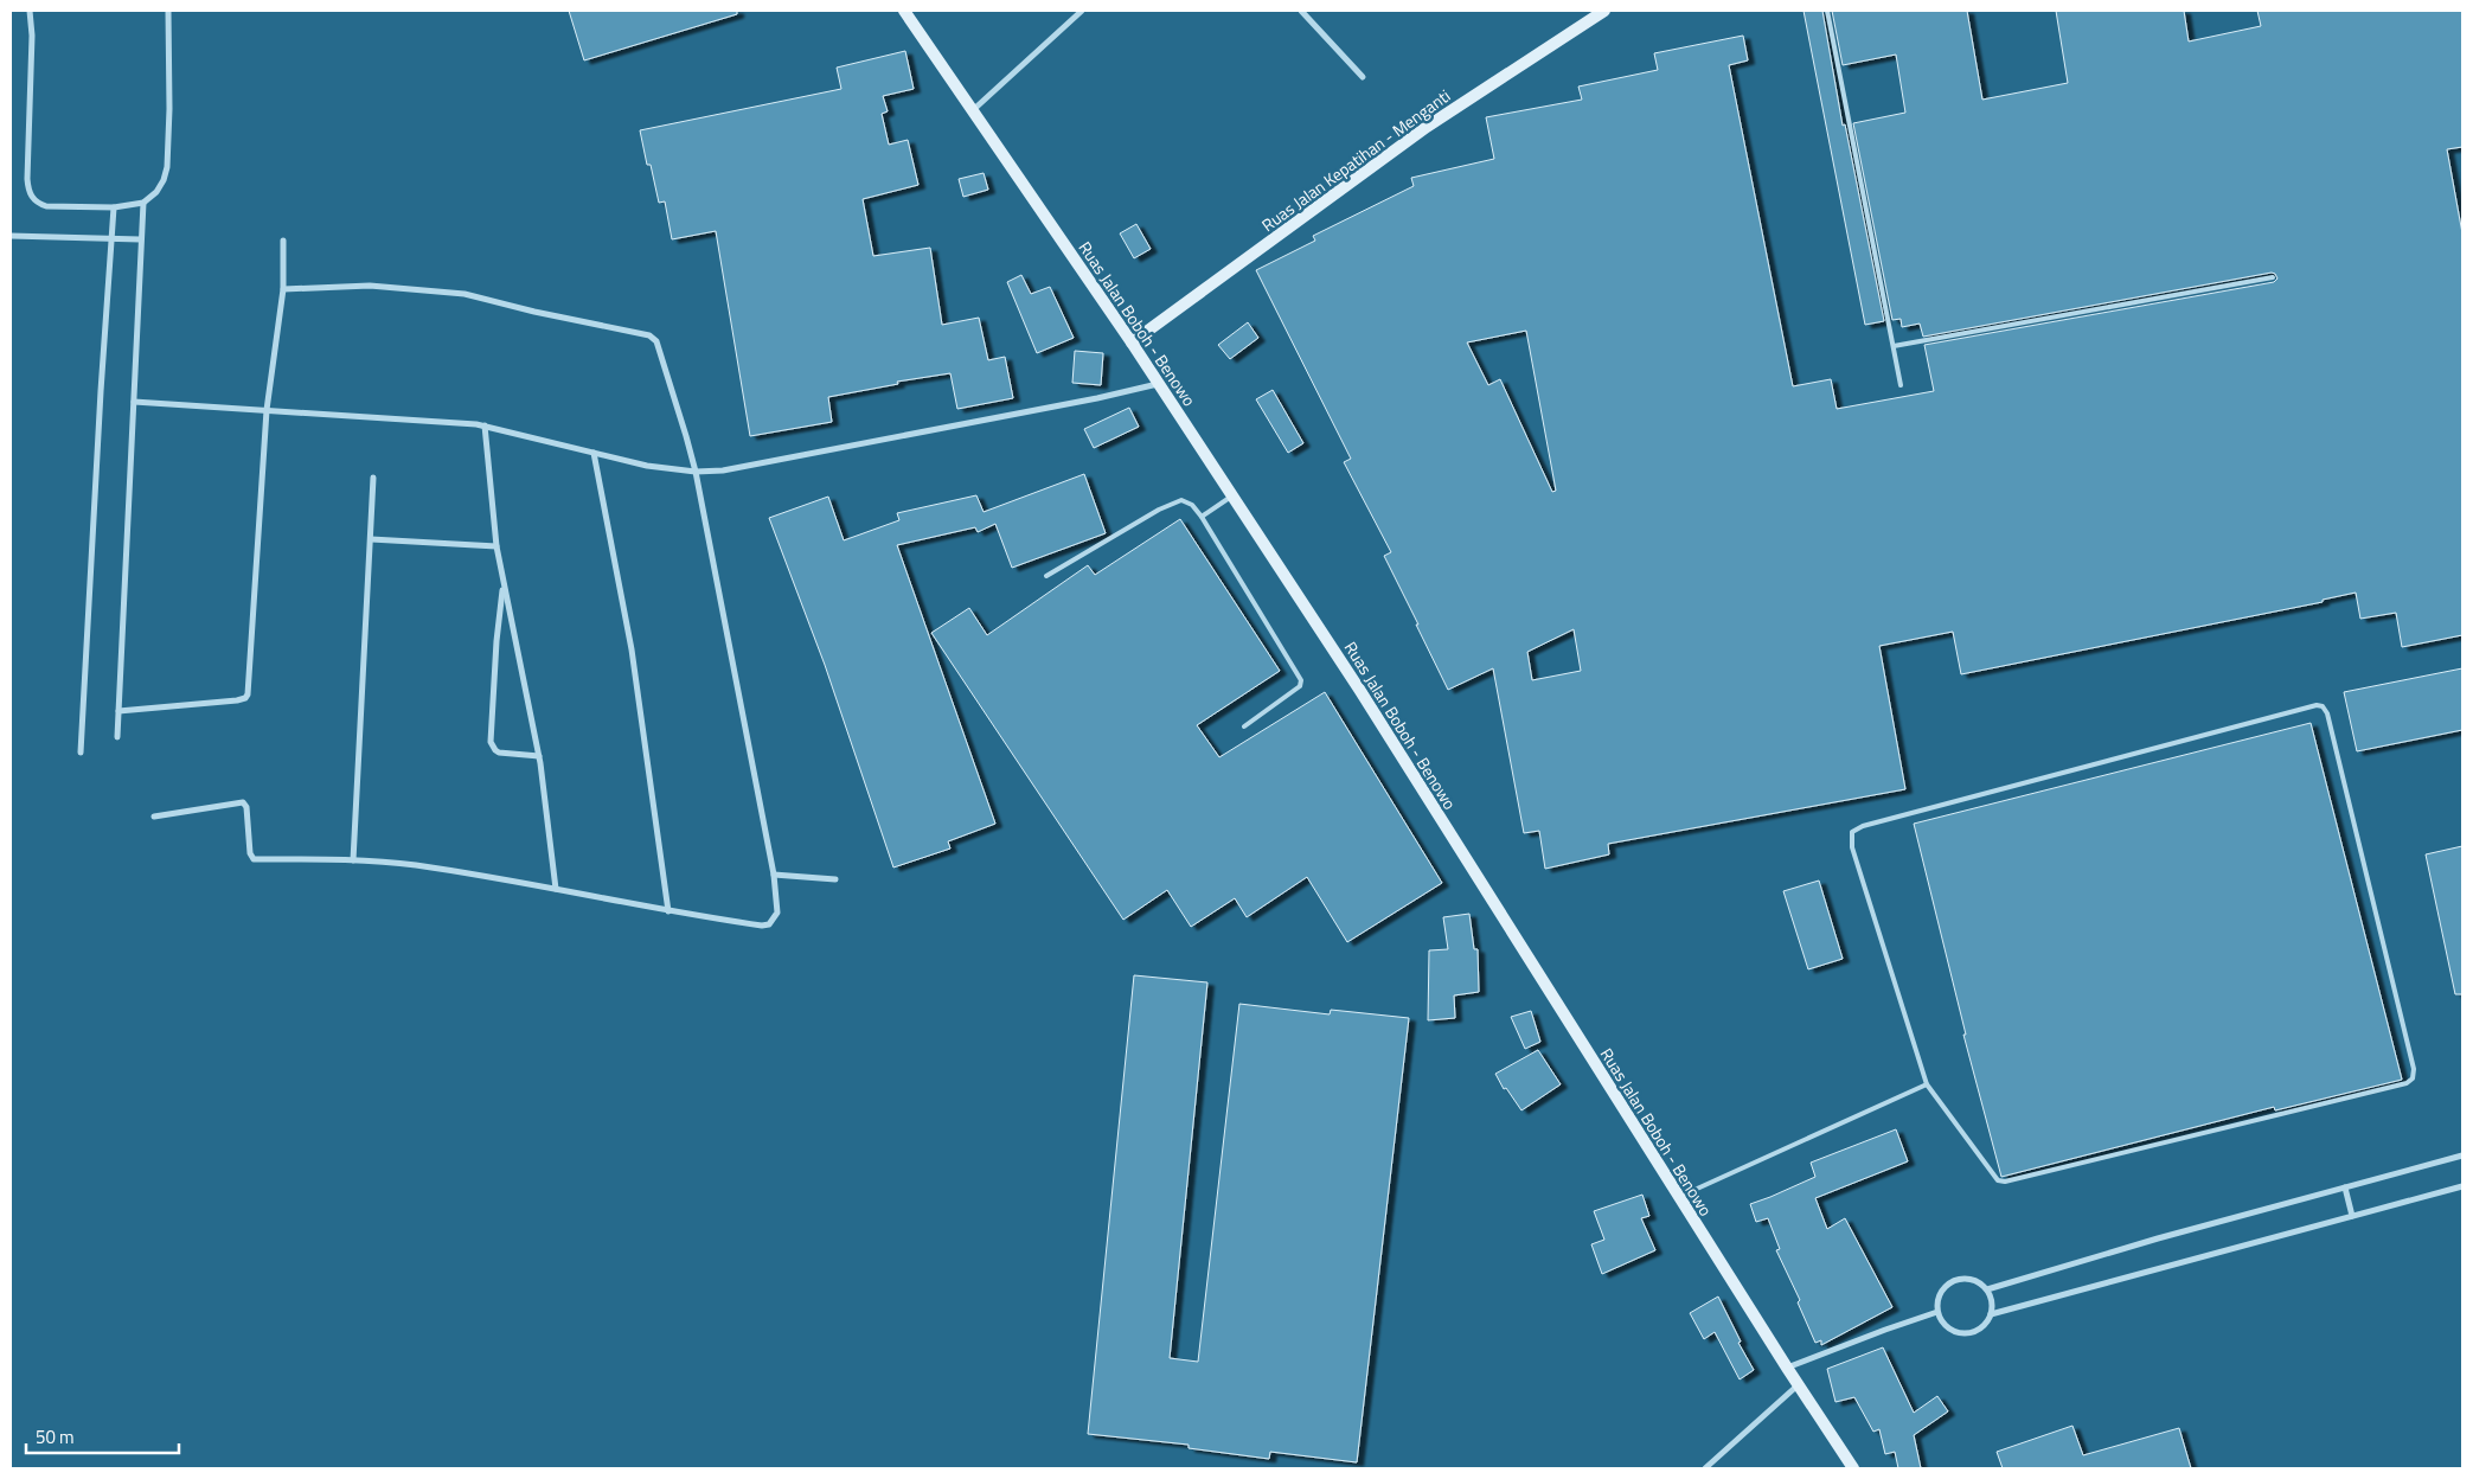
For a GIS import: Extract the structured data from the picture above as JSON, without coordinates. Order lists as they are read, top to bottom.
{
  "streets": {
    "main road": ["Ruas Jalan Kepatihan - Menganti", "Ruas Jalan Boboh - Benowo"]
  },
  "crossings": [
    ["Ruas Jalan Kepatihan - Menganti", "Ruas Jalan Boboh - Benowo"]
  ],
  "scale_bar": "50 m"
}
